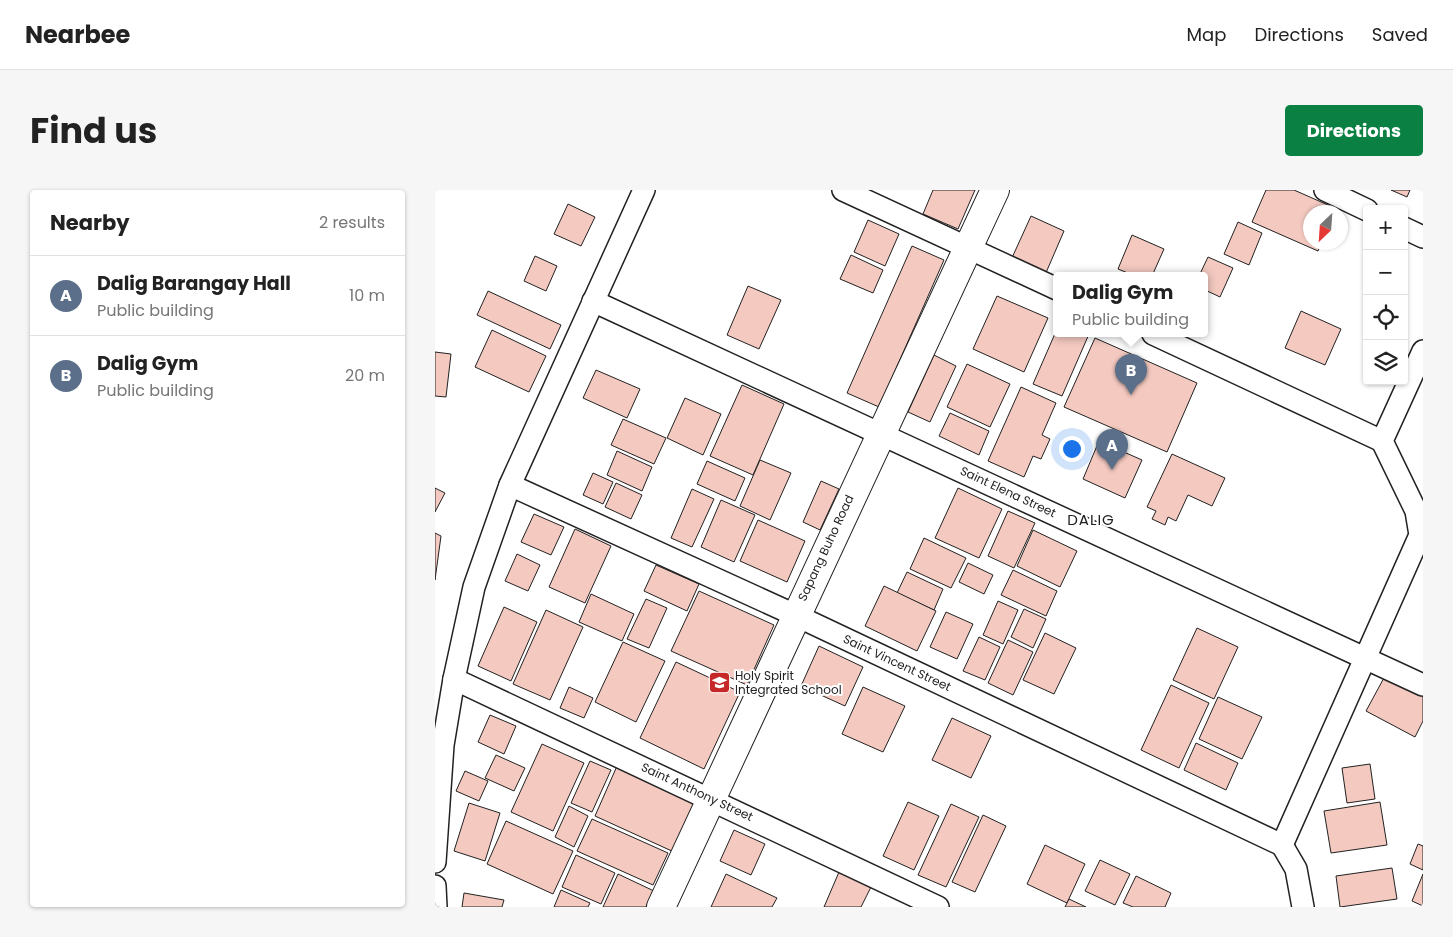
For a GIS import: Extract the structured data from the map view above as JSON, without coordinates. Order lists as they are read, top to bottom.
{
  "streets": {
    "street": [
      "Saint Elena Street",
      "Sapang Buho Road",
      "Saint Vincent Street",
      "Saint Anthony Street"
    ]
  },
  "crossings": [
    ["Saint Elena Street", "Sapang Buho Road"],
    ["Sapang Buho Road", "Saint Vincent Street"],
    ["Sapang Buho Road", "Saint Anthony Street"]
  ],
  "districts": ["DALIG"],
  "places": {
    "school or university": ["Holy Spirit Integrated School"]
  },
  "north": "bottom left",
  "page": {
    "header": "Nearbee",
    "nav": ["Map", "Directions", "Saved"],
    "title": "Find us",
    "buttons": "Directions",
    "heading": ["Nearby", "2 results"],
    "map_buttons": ["+", "−"],
    "list": [
      {
        "mark": "A",
        "name": "Dalig Barangay Hall",
        "note": "Public building",
        "value": "10 m"
      },
      {
        "mark": "B",
        "name": "Dalig Gym",
        "note": "Public building",
        "value": "20 m"
      }
    ],
    "popup": ["Dalig Gym", "Public building"],
    "pins": ["B", "A"]
  }
}
